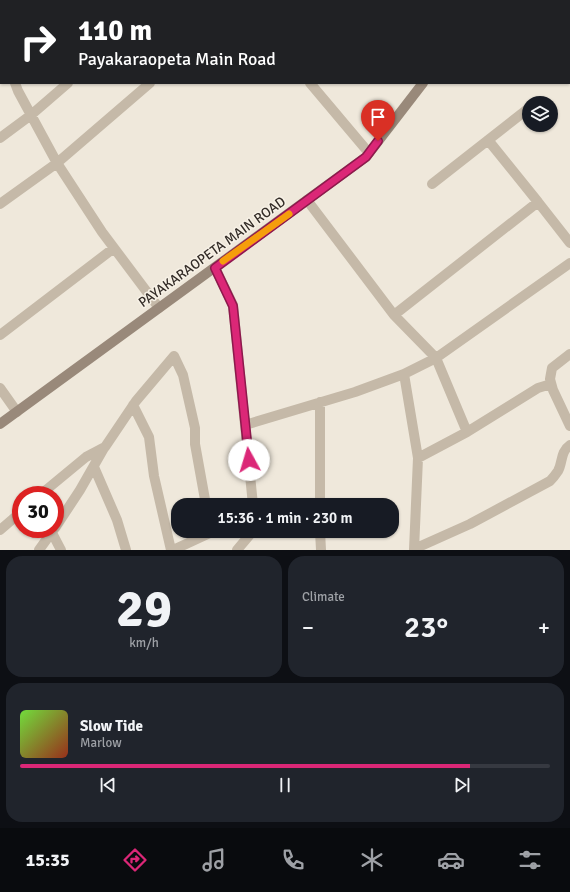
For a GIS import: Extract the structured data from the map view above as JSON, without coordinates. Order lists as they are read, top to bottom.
{
  "streets": {
    "street": ["PAYAKARAOPETA MAIN ROAD"]
  },
  "page": {
    "turn": ["110 m", "Payakaraopeta Main Road"],
    "limit": "30",
    "trip": "15:36 · 1 min · 230 m",
    "tile": [
      ["29", "km/h"],
      "Climate"
    ],
    "heat": ["−", "23°", "+"],
    "song": ["Slow Tide", "Marlow"],
    "tabs": "15:35"
  }
}
